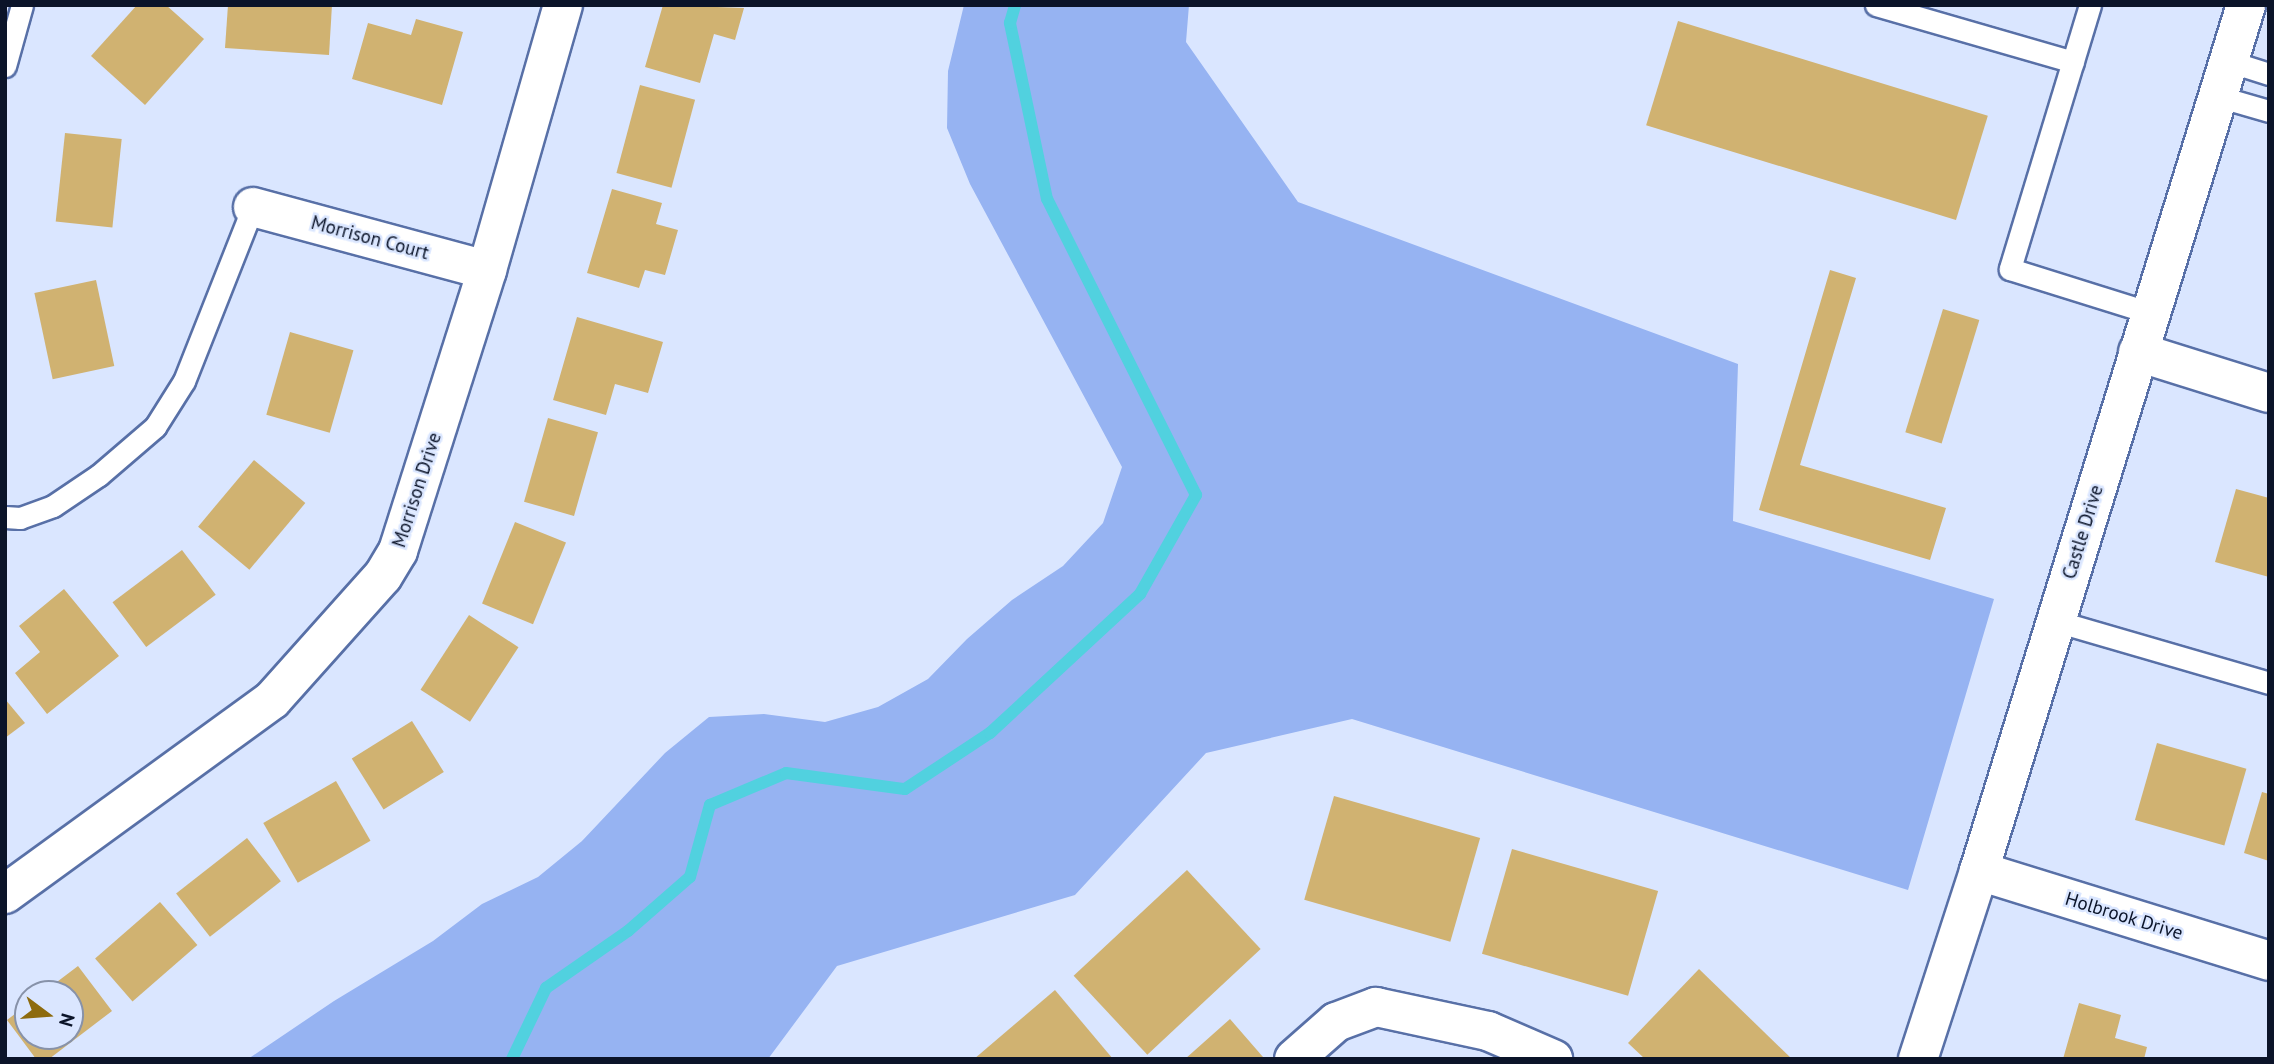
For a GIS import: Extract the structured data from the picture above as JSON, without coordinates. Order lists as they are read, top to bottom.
{
  "streets": {
    "street": [
      "Morrison Court",
      "Morrison Drive",
      "Castle Drive",
      "Holbrook Drive"
    ]
  },
  "crossings": [
    ["Morrison Court", "Morrison Drive"],
    ["Castle Drive", "Holbrook Drive"]
  ],
  "north": "right"
}
